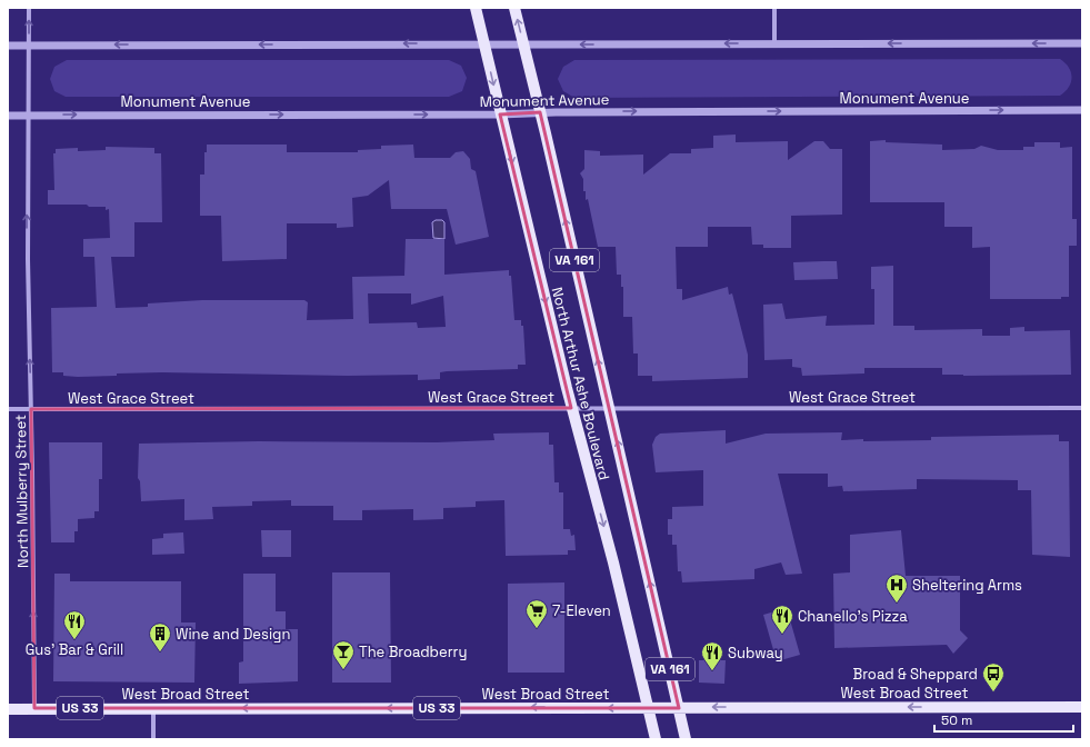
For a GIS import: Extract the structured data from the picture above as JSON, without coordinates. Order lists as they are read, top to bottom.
{
  "streets": {
    "main road": [
      "VA 161",
      "North Arthur Ashe Boulevard",
      "West Broad Street",
      "US 33"
    ],
    "street": ["Monument Avenue", "West Grace Street", "North Mulberry Street"]
  },
  "crossings": [
    ["Monument Avenue", "North Arthur Ashe Boulevard"],
    ["Monument Avenue", "North Mulberry Street"],
    ["North Arthur Ashe Boulevard", "West Grace Street"],
    ["North Arthur Ashe Boulevard", "West Broad Street"],
    ["West Grace Street", "North Mulberry Street"],
    ["North Mulberry Street", "West Broad Street"]
  ],
  "one_way": ["North Mulberry Street", "West Broad Street"],
  "places": {
    "hospital": ["Sheltering Arms"],
    "supermarket": ["7-Eleven"],
    "restaurant": ["Chanello's Pizza", "Gus' Bar & Grill", "Subway"],
    "building": ["Wine and Design"],
    "bar": ["The Broadberry"],
    "bus stop": ["Broad & Sheppard"]
  },
  "scale_bar": "50 m"
}
